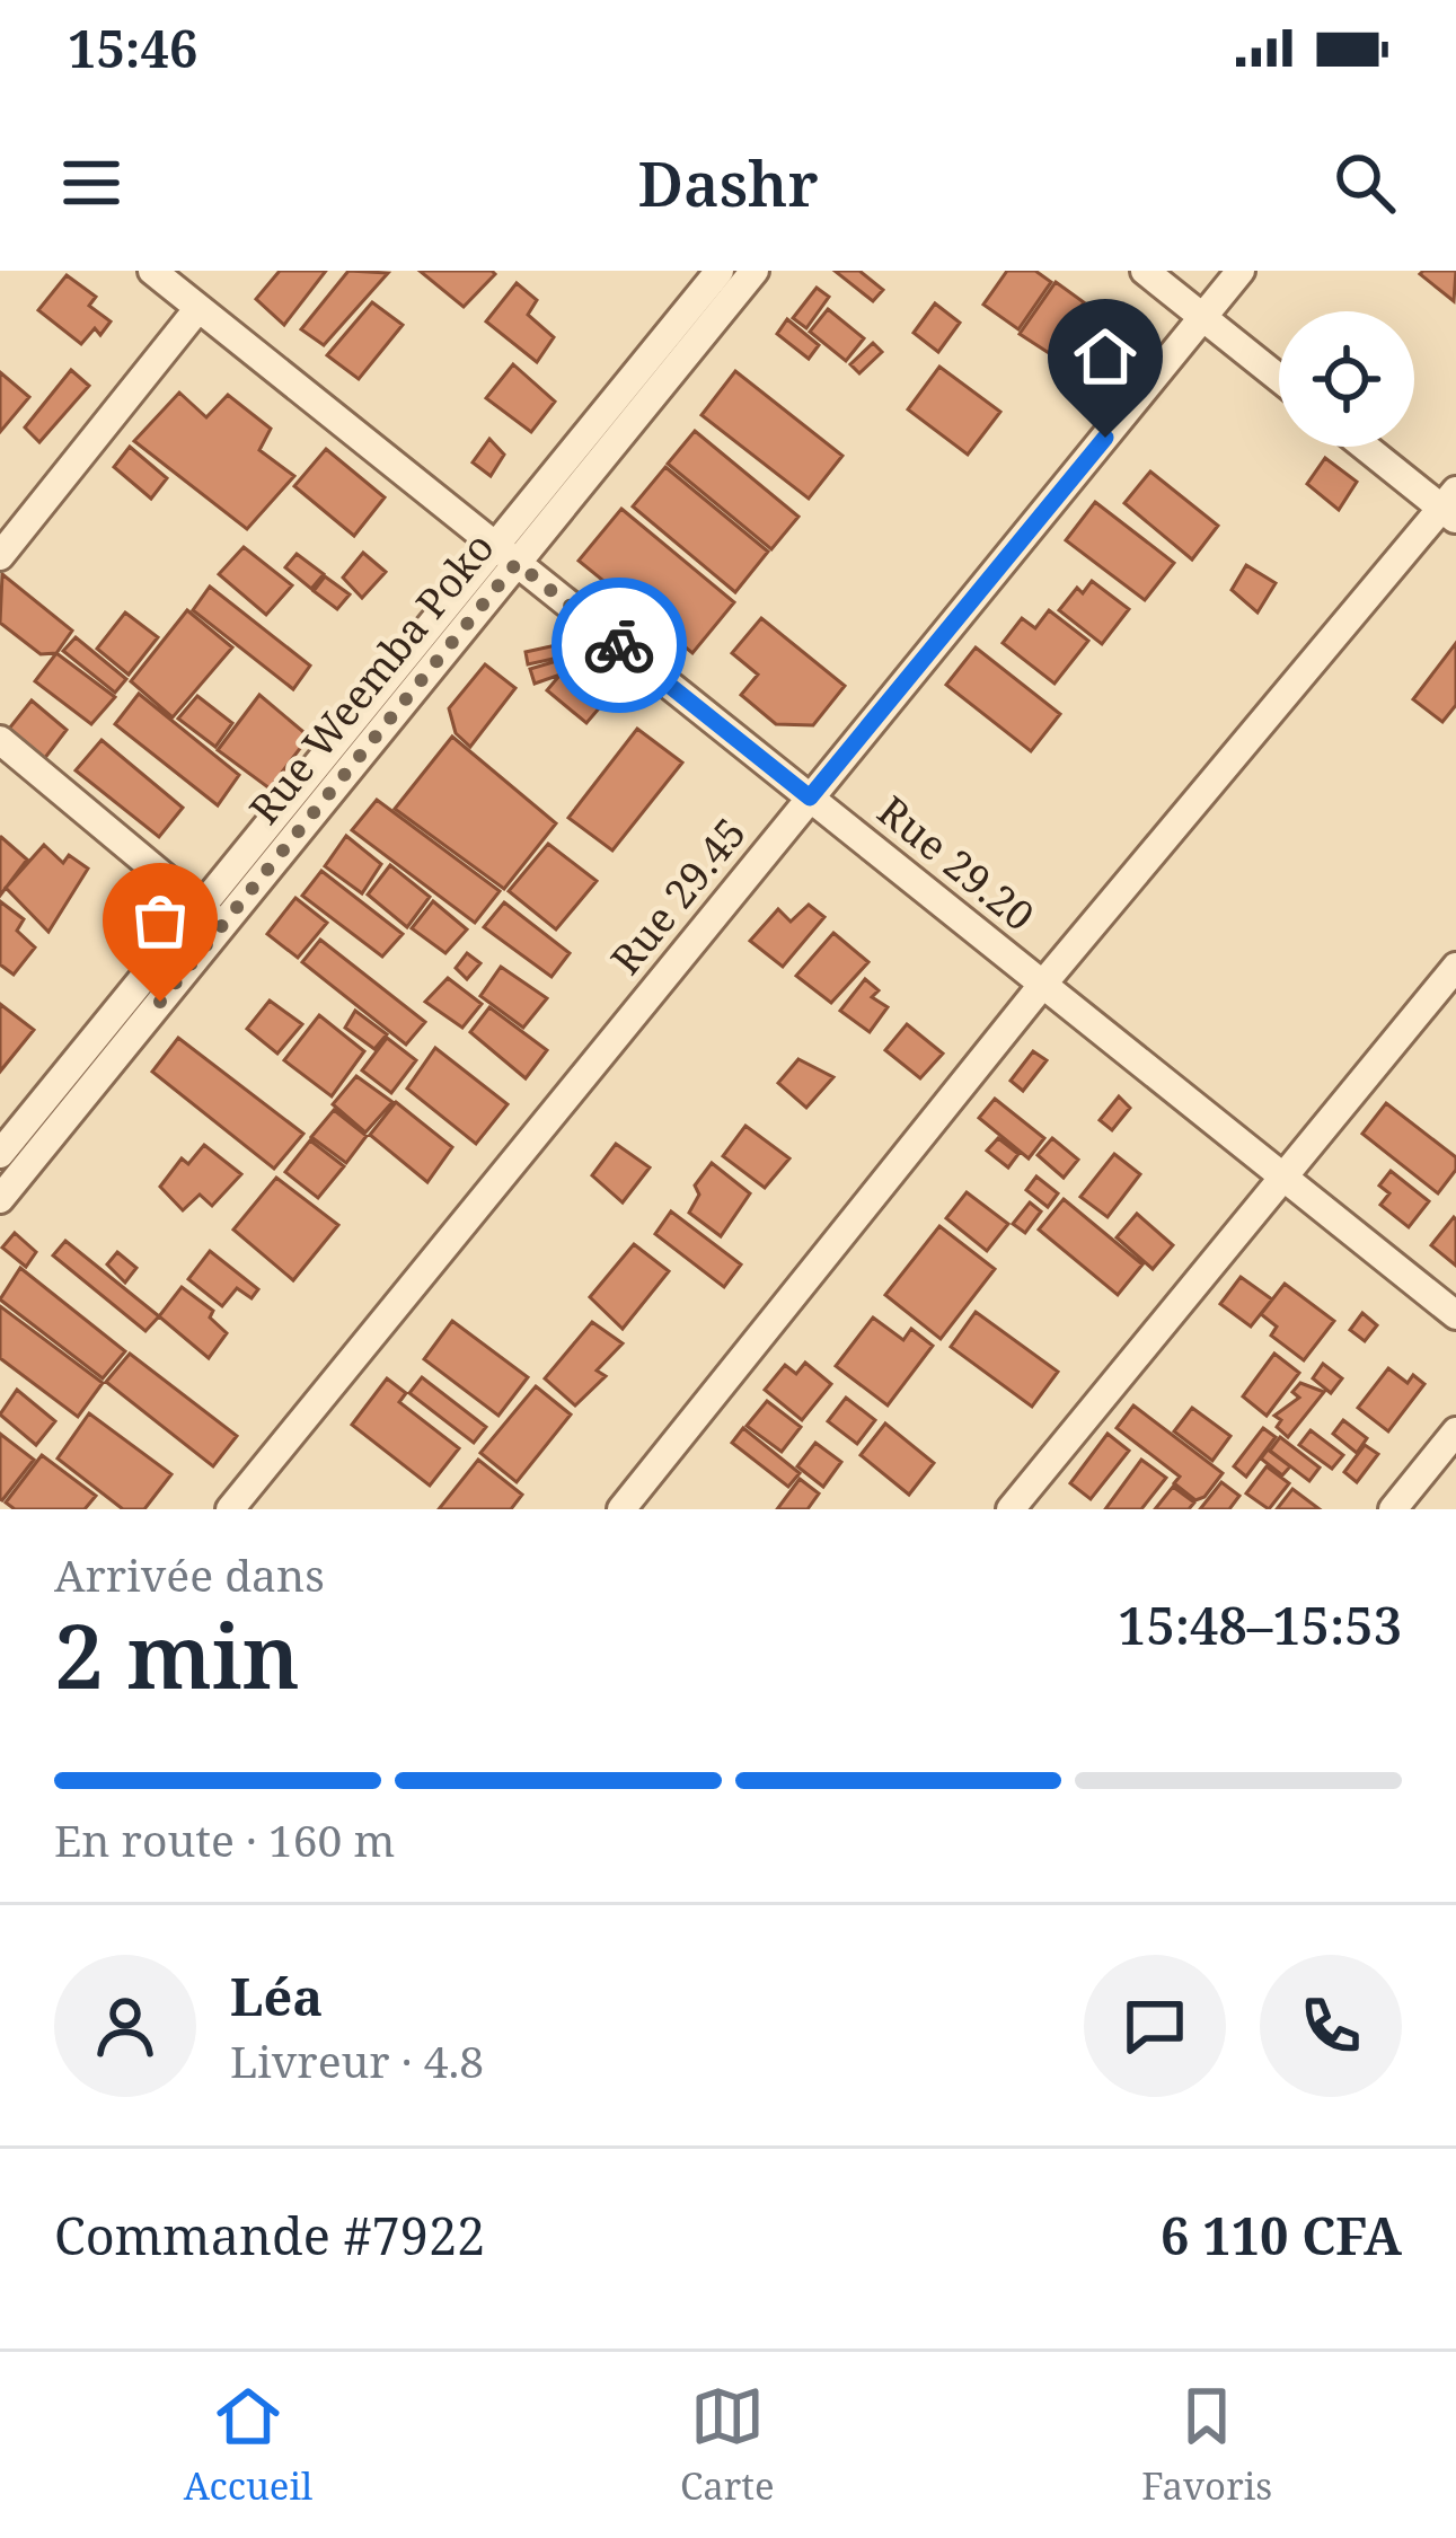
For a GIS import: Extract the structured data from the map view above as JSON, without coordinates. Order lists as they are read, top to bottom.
{
  "streets": {
    "street": ["Rue Weemba Poko", "Rue 29.20", "Rue 29.45"]
  },
  "crossings": [
    ["Rue Weemba Poko", "Rue 29.20"],
    ["Rue 29.20", "Rue 29.45"]
  ],
  "page": {
    "status": "15:46",
    "header": "Dashr",
    "heading": ["2 min", "Arrivée dans", "15:48–15:53"],
    "panel": [
      "Léa",
      "Livreur · 4.8",
      "Commande #7922",
      "6 110 CFA"
    ],
    "bar": "En route · 160 m",
    "tabs": ["Accueil", "Carte", "Favoris"]
  }
}
